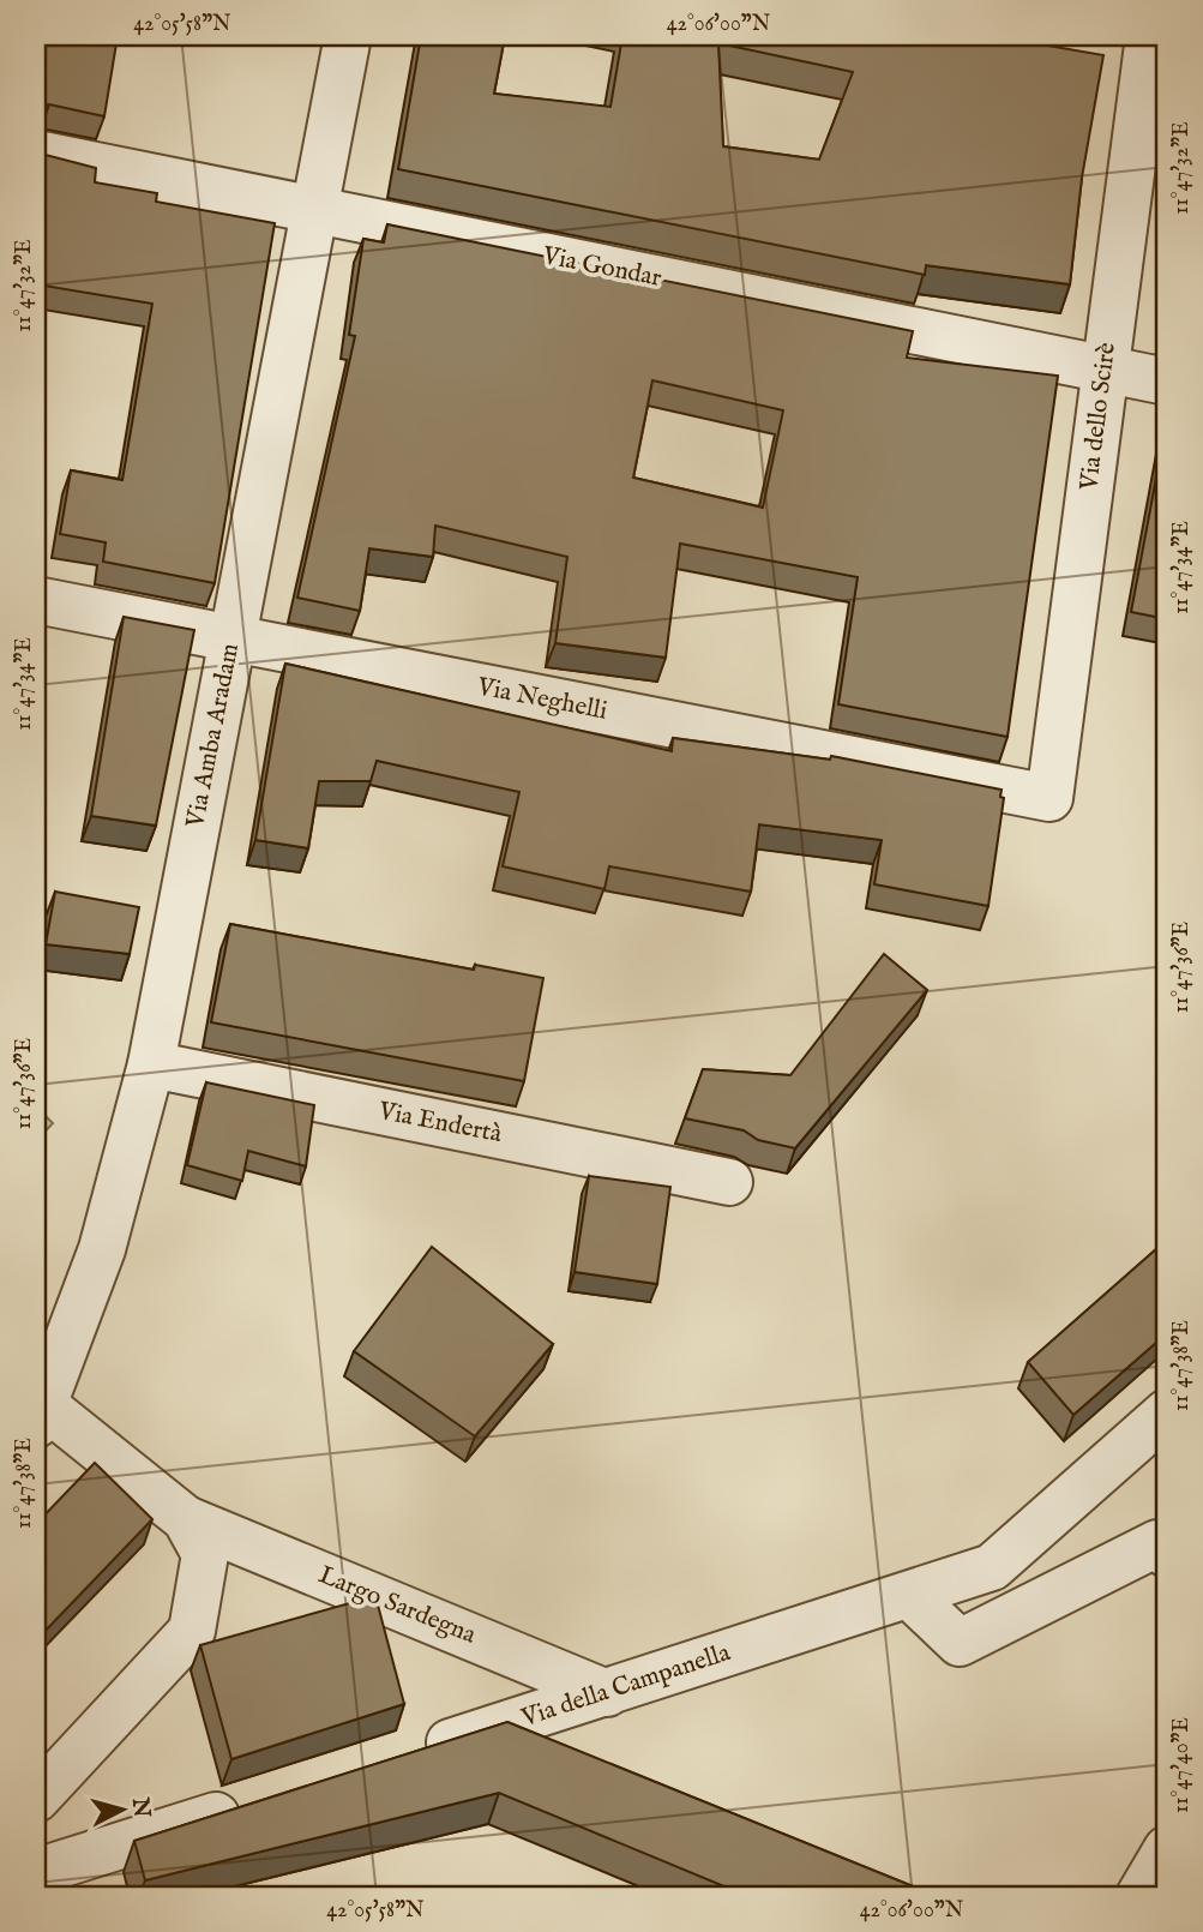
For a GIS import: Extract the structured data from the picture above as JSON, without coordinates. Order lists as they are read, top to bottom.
{
  "streets": {
    "street": [
      "Via Gondar",
      "Via dello Scirè",
      "Via Neghelli",
      "Via Amba Aradam",
      "Via Endertà",
      "Largo Sardegna",
      "Via della Campanella"
    ]
  },
  "crossings": [
    ["Via Gondar", "Via dello Scirè"],
    ["Via Gondar", "Via Amba Aradam"],
    ["Via dello Scirè", "Via Neghelli"],
    ["Via Neghelli", "Via Amba Aradam"],
    ["Via Amba Aradam", "Via Endertà"],
    ["Via Amba Aradam", "Largo Sardegna"],
    ["Largo Sardegna", "Via della Campanella"]
  ],
  "north": "right",
  "coordinates": [
    "42°05'58\"N",
    "42°06'00\"N",
    "11°47'32\"E",
    "11°47'34\"E",
    "11°47'36\"E",
    "11°47'38\"E",
    "11°47'40\"E"
  ]
}
